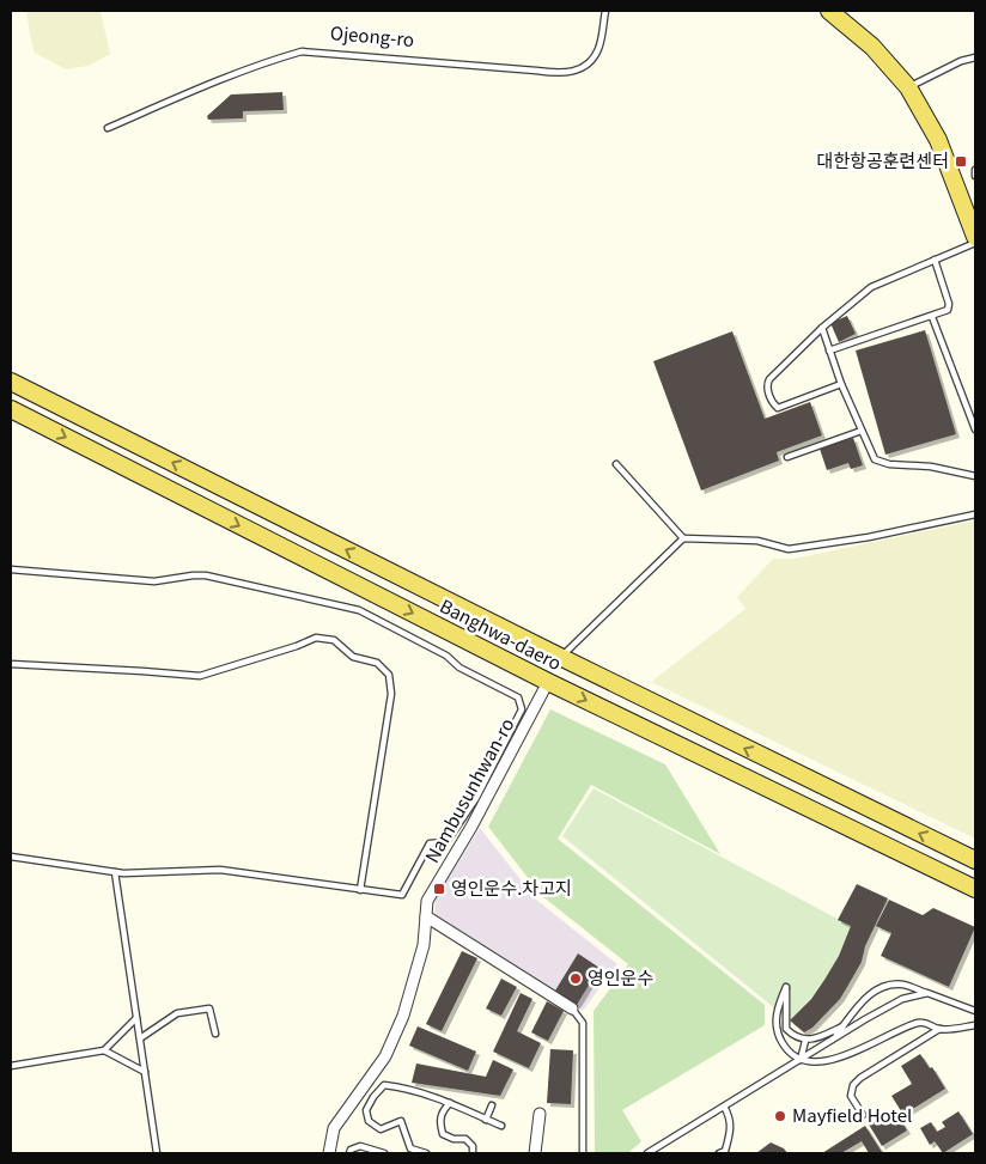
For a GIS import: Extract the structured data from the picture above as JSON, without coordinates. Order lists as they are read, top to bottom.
{
  "streets": {
    "main road": ["Banghwa-daero"],
    "street": ["Nambusunhwan-ro"],
    "lane": ["Ojeong-ro"]
  },
  "crossings": [
    ["Banghwa-daero", "Nambusunhwan-ro"]
  ],
  "places": {
    "transit": ["대한항공훈련센터", "영인운수.차고지"],
    "other": ["영인운수", "Mayfield Hotel"]
  }
}
